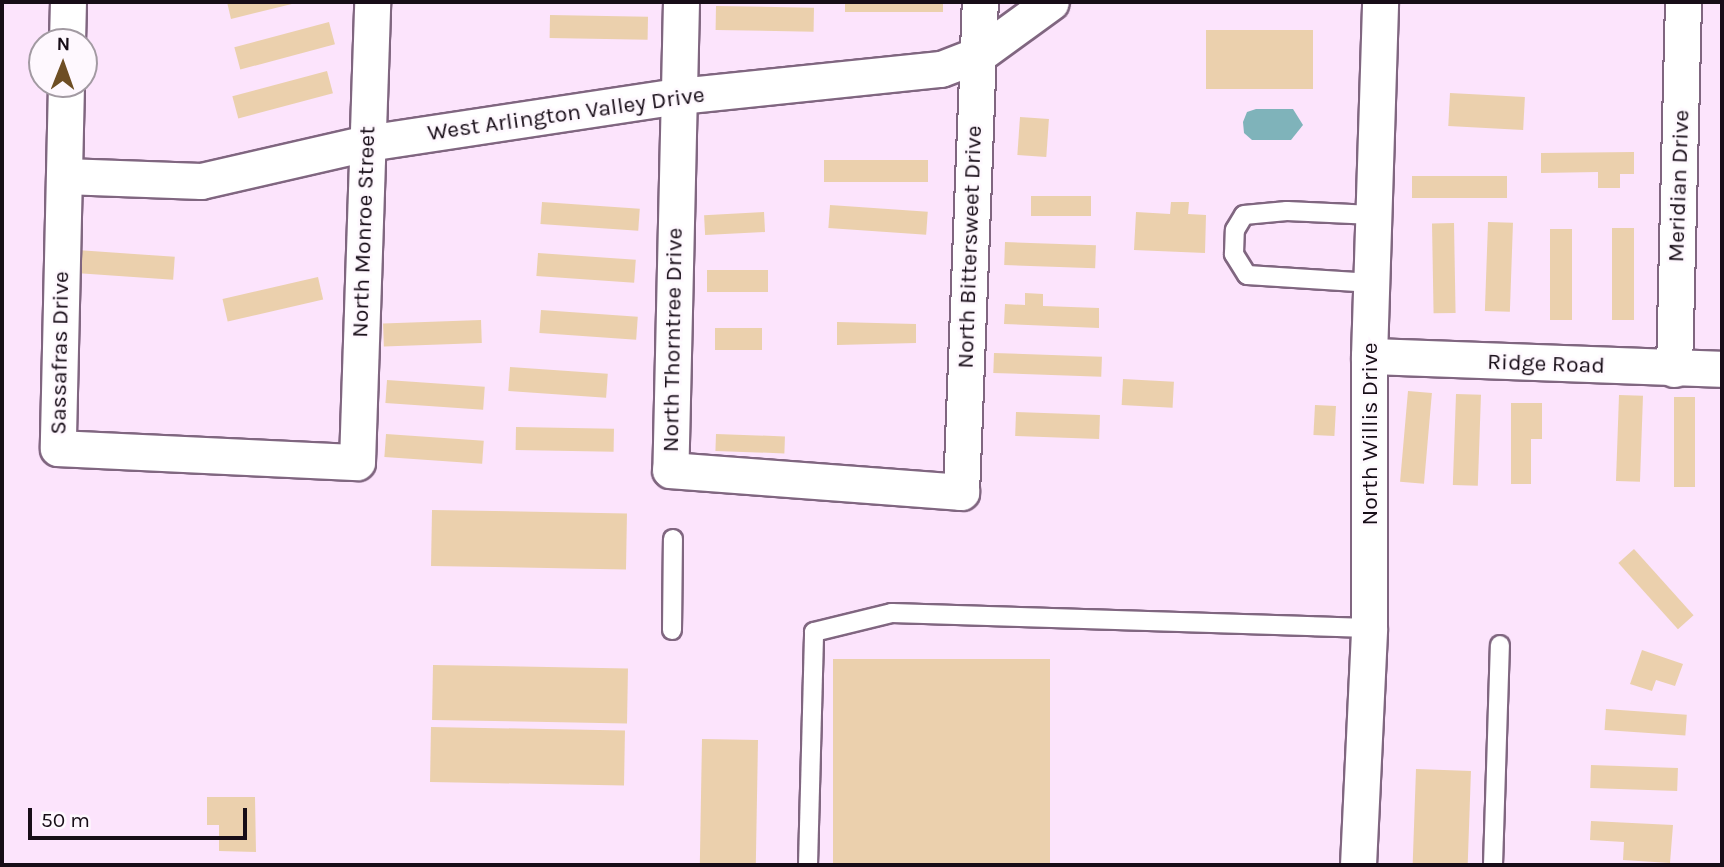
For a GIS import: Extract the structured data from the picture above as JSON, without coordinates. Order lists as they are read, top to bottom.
{
  "streets": {
    "street": [
      "West Arlington Valley Drive",
      "Meridian Drive",
      "North Monroe Street",
      "North Bittersweet Drive",
      "North Thorntree Drive",
      "Sassafras Drive",
      "Ridge Road",
      "North Willis Drive"
    ]
  },
  "crossings": [
    ["West Arlington Valley Drive", "North Monroe Street"],
    ["West Arlington Valley Drive", "North Bittersweet Drive"],
    ["West Arlington Valley Drive", "North Thorntree Drive"],
    ["West Arlington Valley Drive", "Sassafras Drive"],
    ["Meridian Drive", "Ridge Road"],
    ["North Monroe Street", "Sassafras Drive"],
    ["North Bittersweet Drive", "North Thorntree Drive"],
    ["Ridge Road", "North Willis Drive"]
  ],
  "scale_bar": "50 m",
  "north": "top"
}
